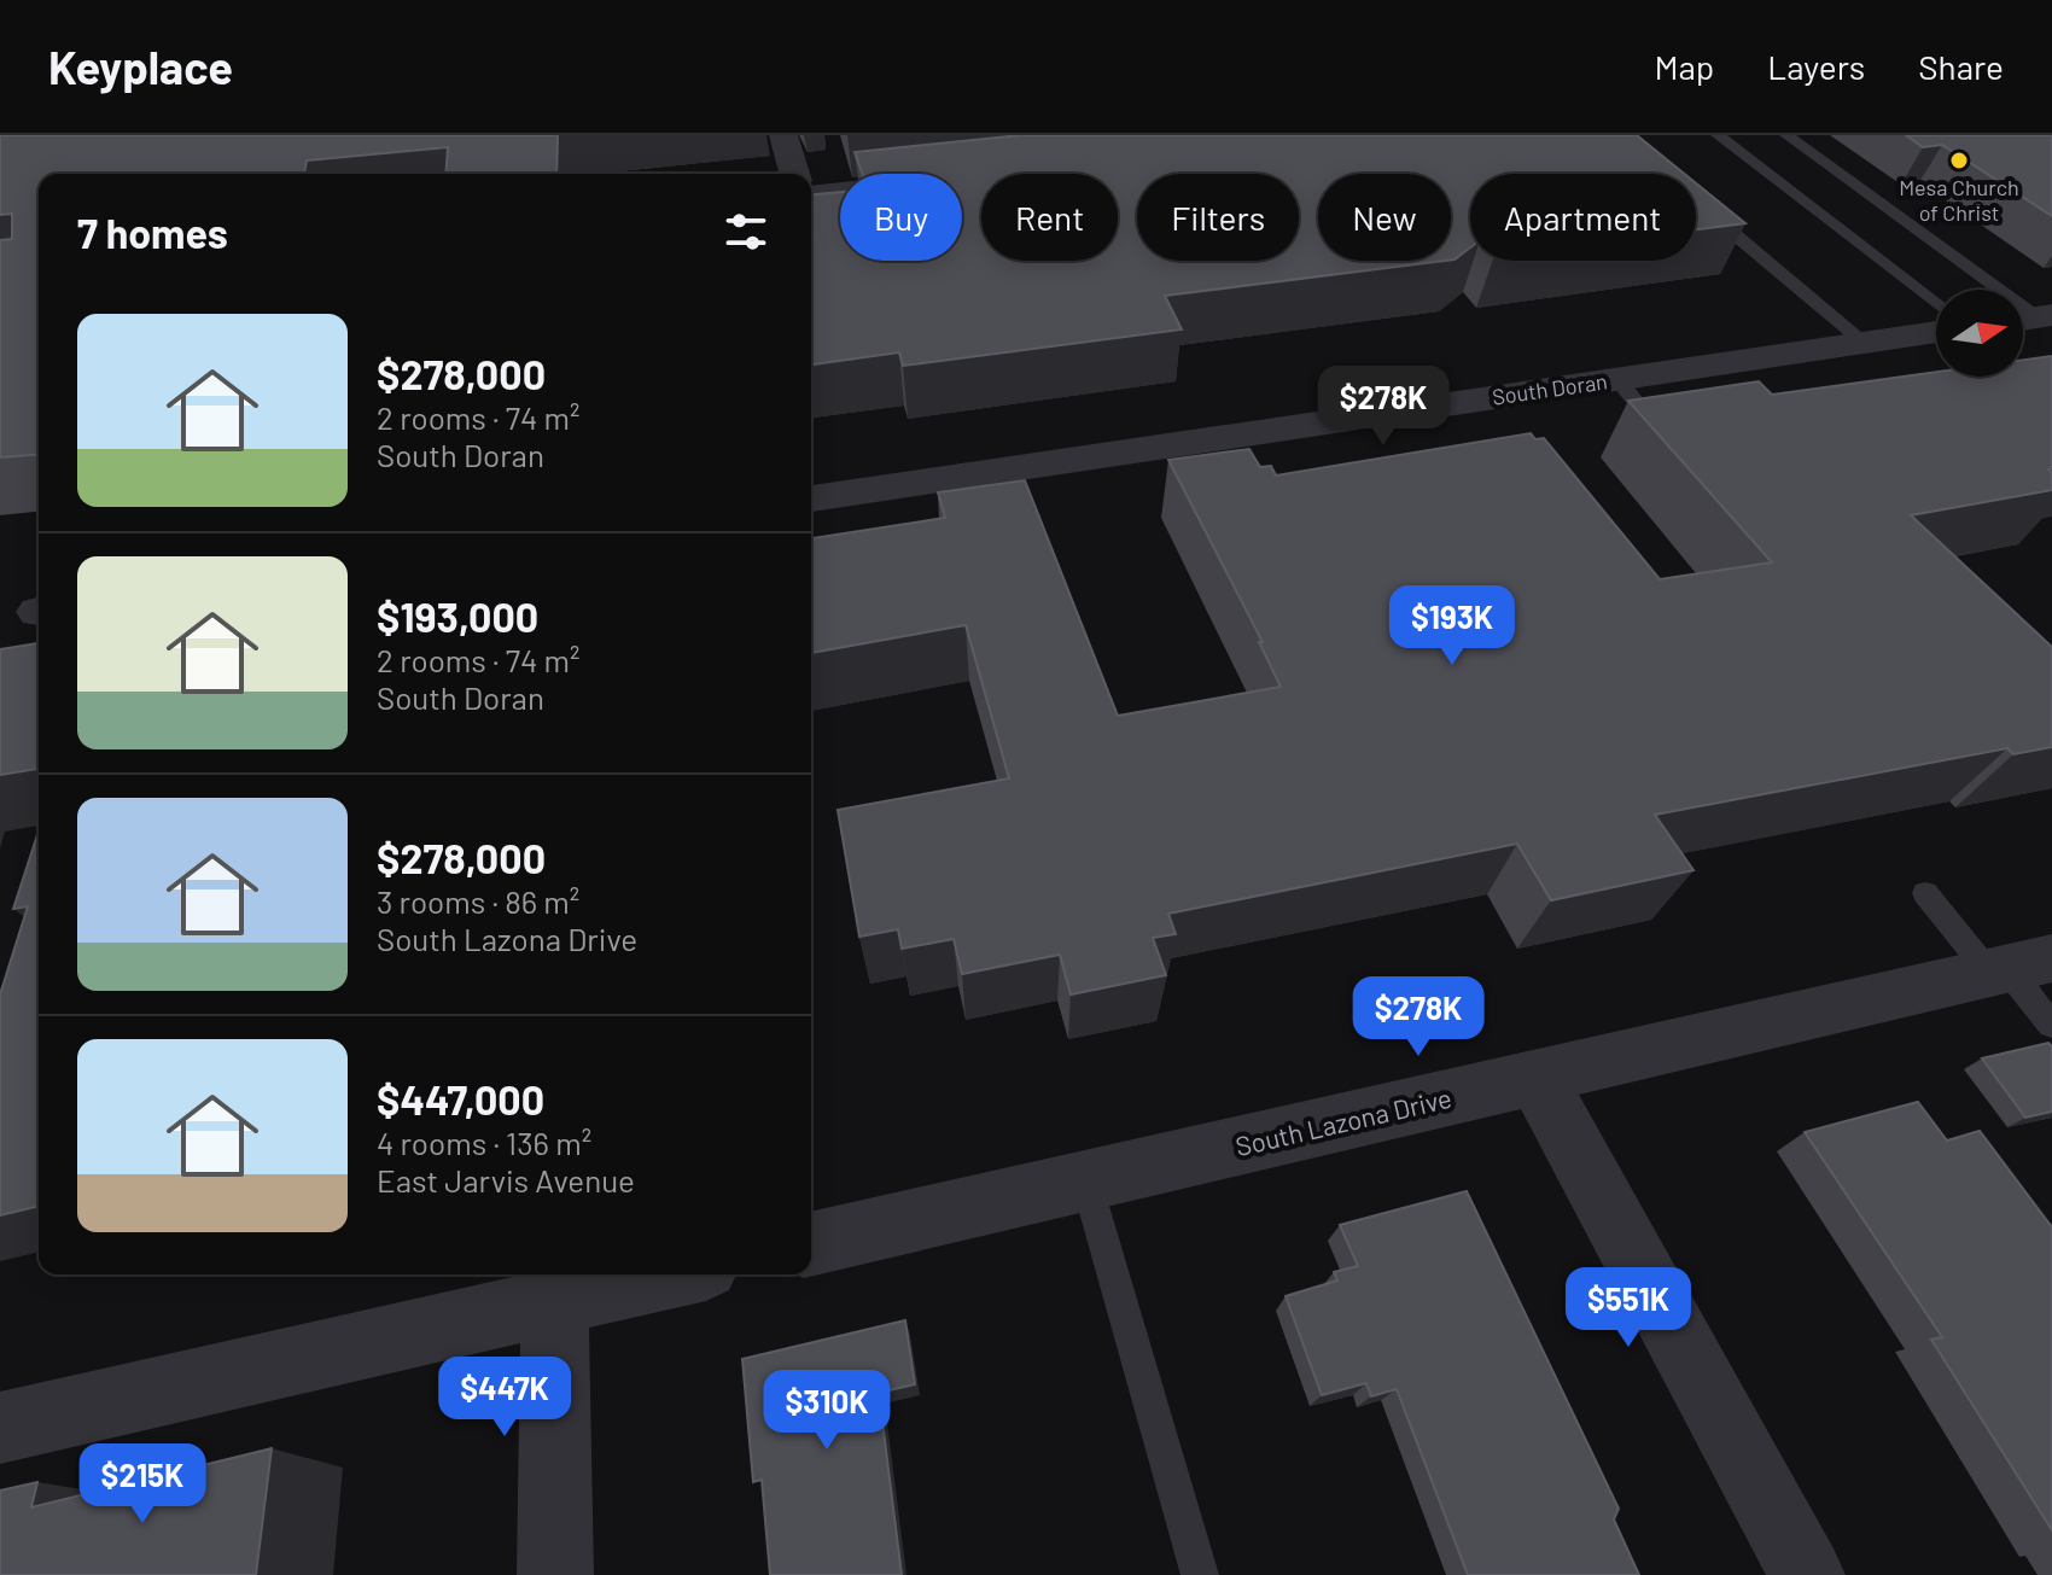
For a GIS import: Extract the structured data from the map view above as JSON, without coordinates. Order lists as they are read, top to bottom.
{
  "streets": {
    "street": ["South Doran", "South Lazona Drive"]
  },
  "places": ["Mesa Church of Christ"],
  "north": "right",
  "page": {
    "header": "Keyplace",
    "nav": ["Map", "Layers", "Share"],
    "chip": [
      "Buy",
      "Rent",
      "Filters",
      "New",
      "Apartment"
    ],
    "heading": "7 homes",
    "list": [
      {
        "name": "$278,000",
        "note": "2 rooms · 74 m² · South Doran"
      },
      {
        "name": "$193,000",
        "note": "2 rooms · 74 m² · South Doran"
      },
      {
        "name": "$278,000",
        "note": "3 rooms · 86 m² · South Lazona Drive"
      },
      {
        "name": "$447,000",
        "note": "4 rooms · 136 m² · East Jarvis Avenue"
      }
    ],
    "price": [
      "$278K",
      "$193K",
      "$278K",
      "$551K",
      "$447K",
      "$310K",
      "$215K"
    ]
  }
}
